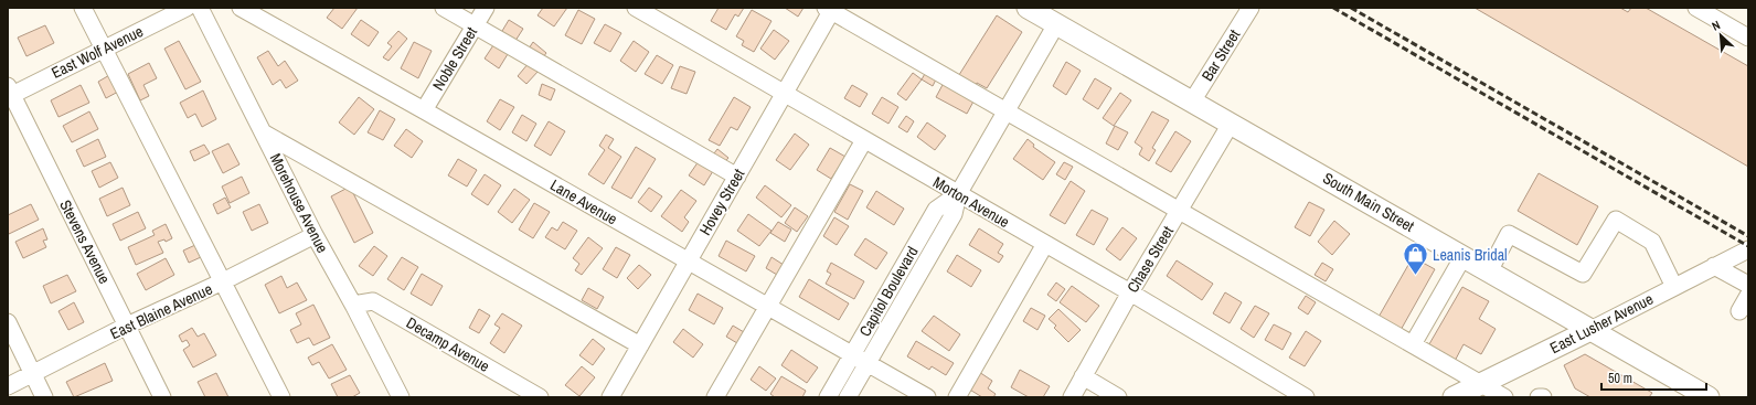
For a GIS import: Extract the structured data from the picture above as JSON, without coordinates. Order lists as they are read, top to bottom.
{
  "streets": {
    "main road": ["South Main Street", "East Lusher Avenue"],
    "street": [
      "East Wolf Avenue",
      "Bar Street",
      "Noble Street",
      "Lane Avenue",
      "Hovey Street",
      "Morton Avenue",
      "Morehouse Avenue",
      "Stevens Avenue",
      "Chase Street",
      "Capitol Boulevard",
      "East Blaine Avenue",
      "Decamp Avenue"
    ]
  },
  "crossings": [
    ["East Wolf Avenue", "Stevens Avenue"],
    ["Bar Street", "South Main Street"],
    ["Noble Street", "Lane Avenue"],
    ["Lane Avenue", "Hovey Street"],
    ["Lane Avenue", "Capitol Boulevard"],
    ["Hovey Street", "Morton Avenue"],
    ["Morton Avenue", "Chase Street"],
    ["Morton Avenue", "Capitol Boulevard"],
    ["South Main Street", "Chase Street"],
    ["South Main Street", "Capitol Boulevard"],
    ["South Main Street", "East Lusher Avenue"],
    ["Morehouse Avenue", "East Blaine Avenue"],
    ["Morehouse Avenue", "Decamp Avenue"],
    ["Stevens Avenue", "East Blaine Avenue"]
  ],
  "places": {
    "shop": ["Leanis Bridal"]
  },
  "scale_bar": "50 m",
  "north": "top left"
}
